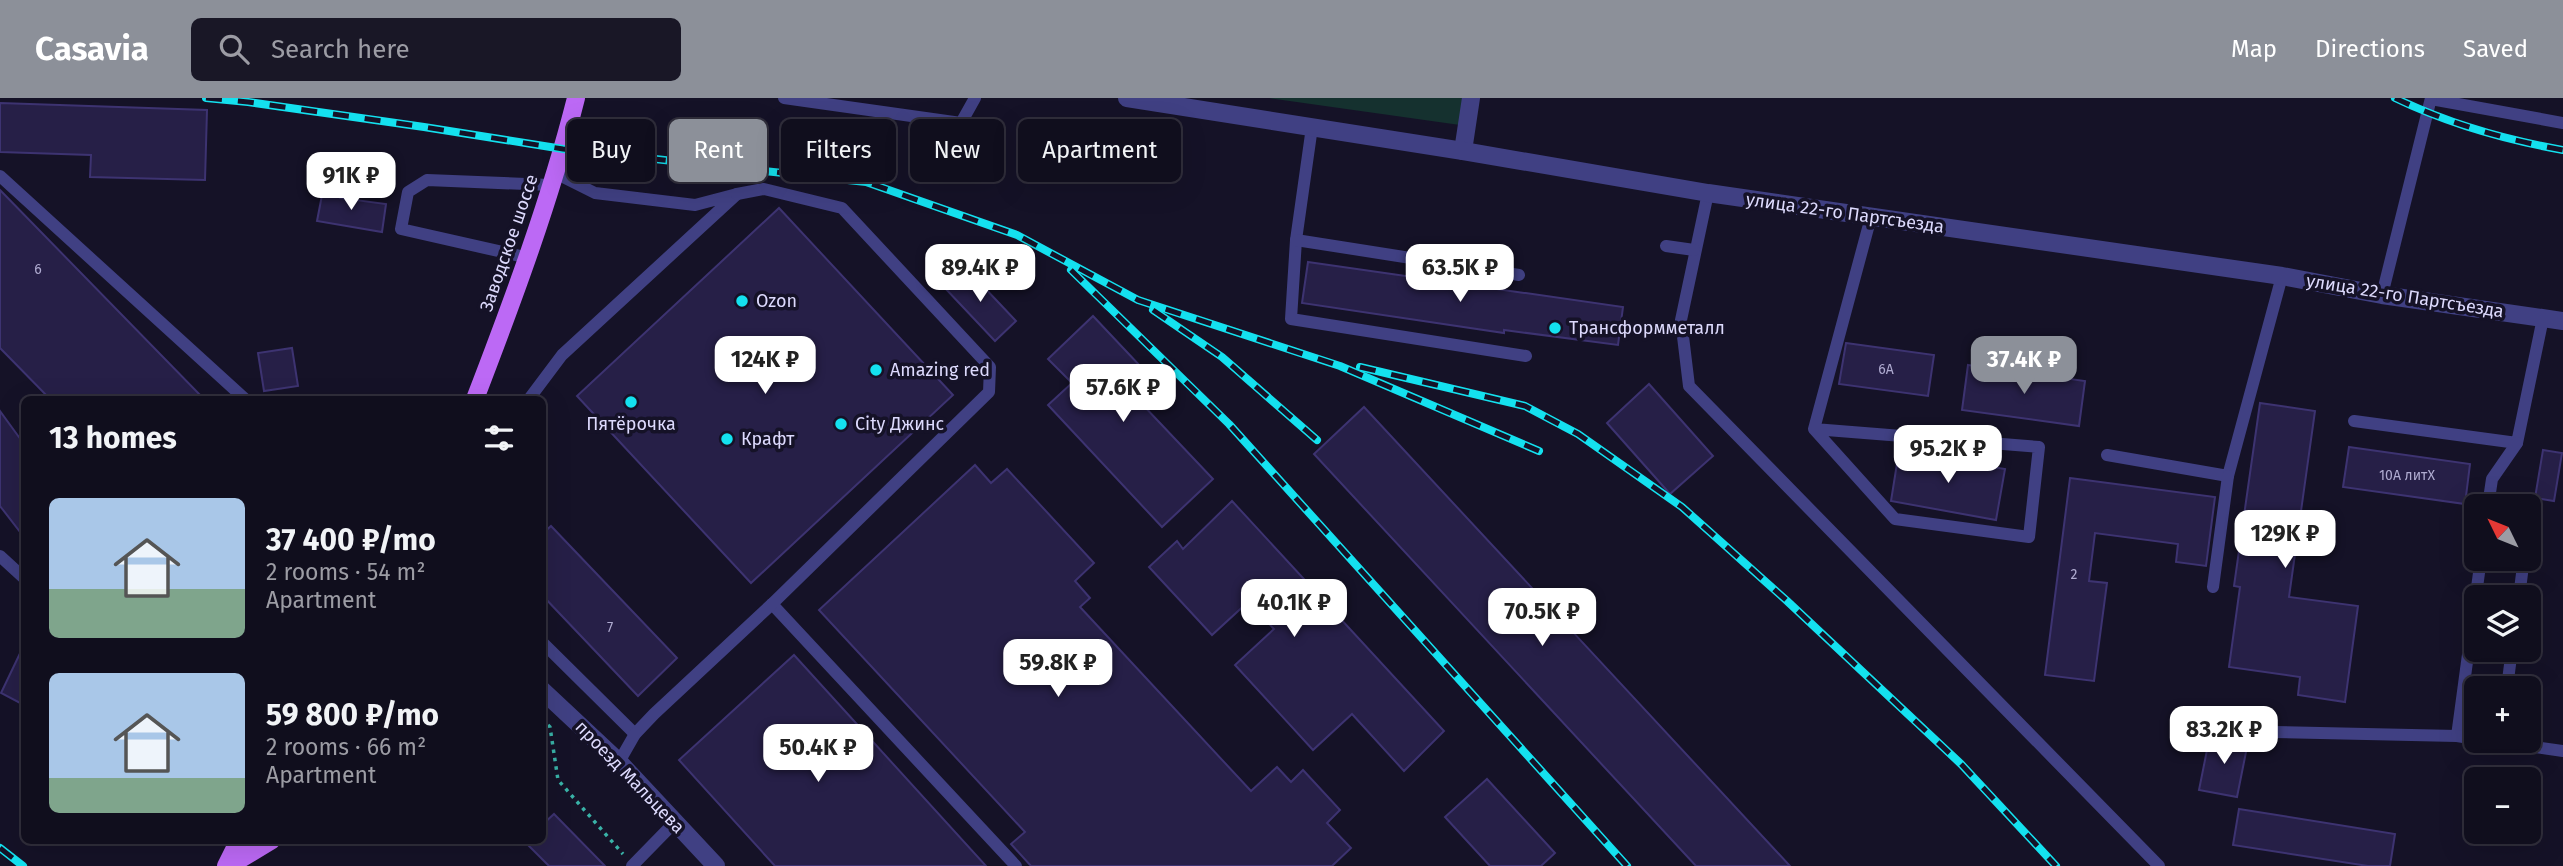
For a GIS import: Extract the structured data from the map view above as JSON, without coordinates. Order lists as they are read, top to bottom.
{
  "streets": {
    "main road": ["Заводское шоссе"],
    "street": ["улица 22-го Партсъезда", "проезд Мальцева"]
  },
  "places": [
    "Ozon",
    "Трансформметалл",
    "Amazing red",
    "Пятёрочка",
    "City Джинс",
    "Крафт"
  ],
  "house_numbers": [
    "6",
    "6А",
    "10А литХ",
    "2",
    "7"
  ],
  "north": "top left",
  "page": {
    "header": "Casavia",
    "search": "Search here",
    "nav": ["Map", "Directions", "Saved"],
    "chip": [
      "Buy",
      "Rent",
      "Filters",
      "New",
      "Apartment"
    ],
    "price": [
      "91K ₽",
      "89.4K ₽",
      "63.5K ₽",
      "124K ₽",
      "37.4K ₽",
      "57.6K ₽",
      "95.2K ₽",
      "129K ₽",
      "40.1K ₽",
      "70.5K ₽",
      "59.8K ₽",
      "83.2K ₽",
      "50.4K ₽"
    ],
    "heading": "13 homes",
    "list": [
      {
        "name": "37 400 ₽/mo",
        "note": "2 rooms · 54 m² · Apartment"
      },
      {
        "name": "59 800 ₽/mo",
        "note": "2 rooms · 66 m² · Apartment"
      }
    ],
    "map_buttons": ["+", "−"]
  }
}
